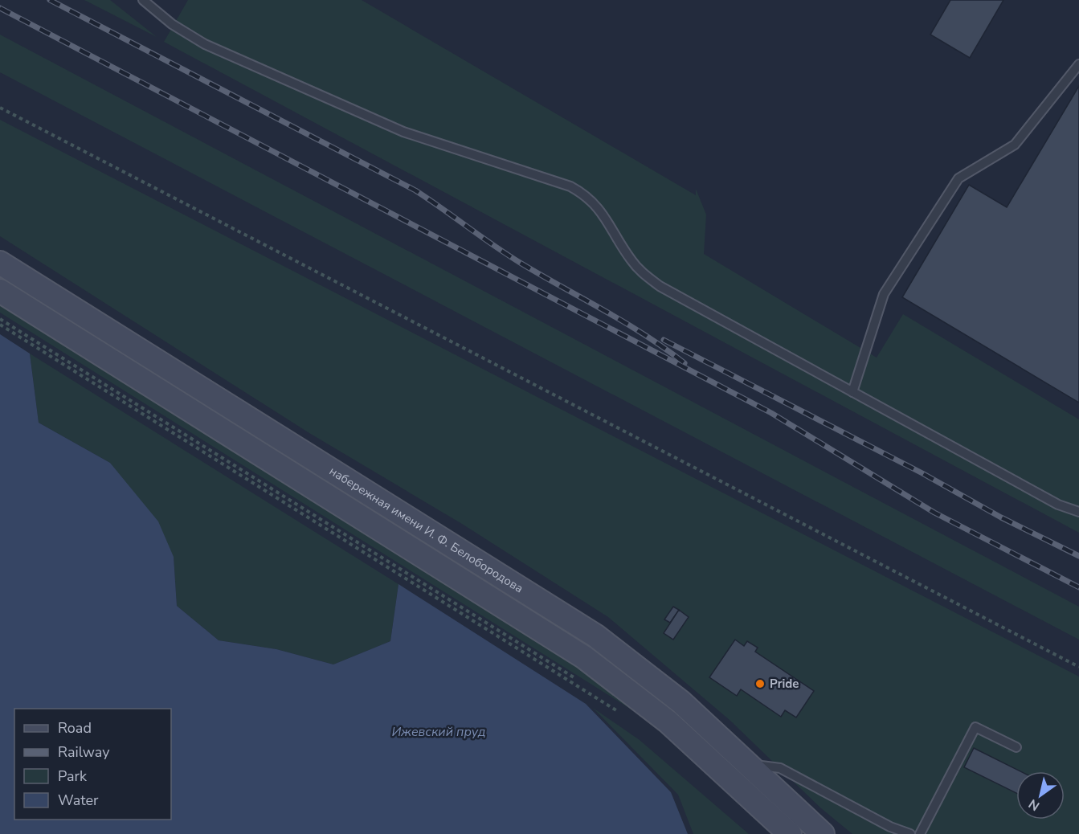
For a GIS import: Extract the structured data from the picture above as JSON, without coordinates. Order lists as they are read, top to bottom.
{
  "streets": {
    "main road": ["набережная имени И. Ф. Белобородова"]
  },
  "water": ["Ижевский пруд"],
  "places": ["Pride"],
  "legend": [
    "Road",
    "Railway",
    "Park",
    "Water"
  ],
  "north": "bottom left"
}
